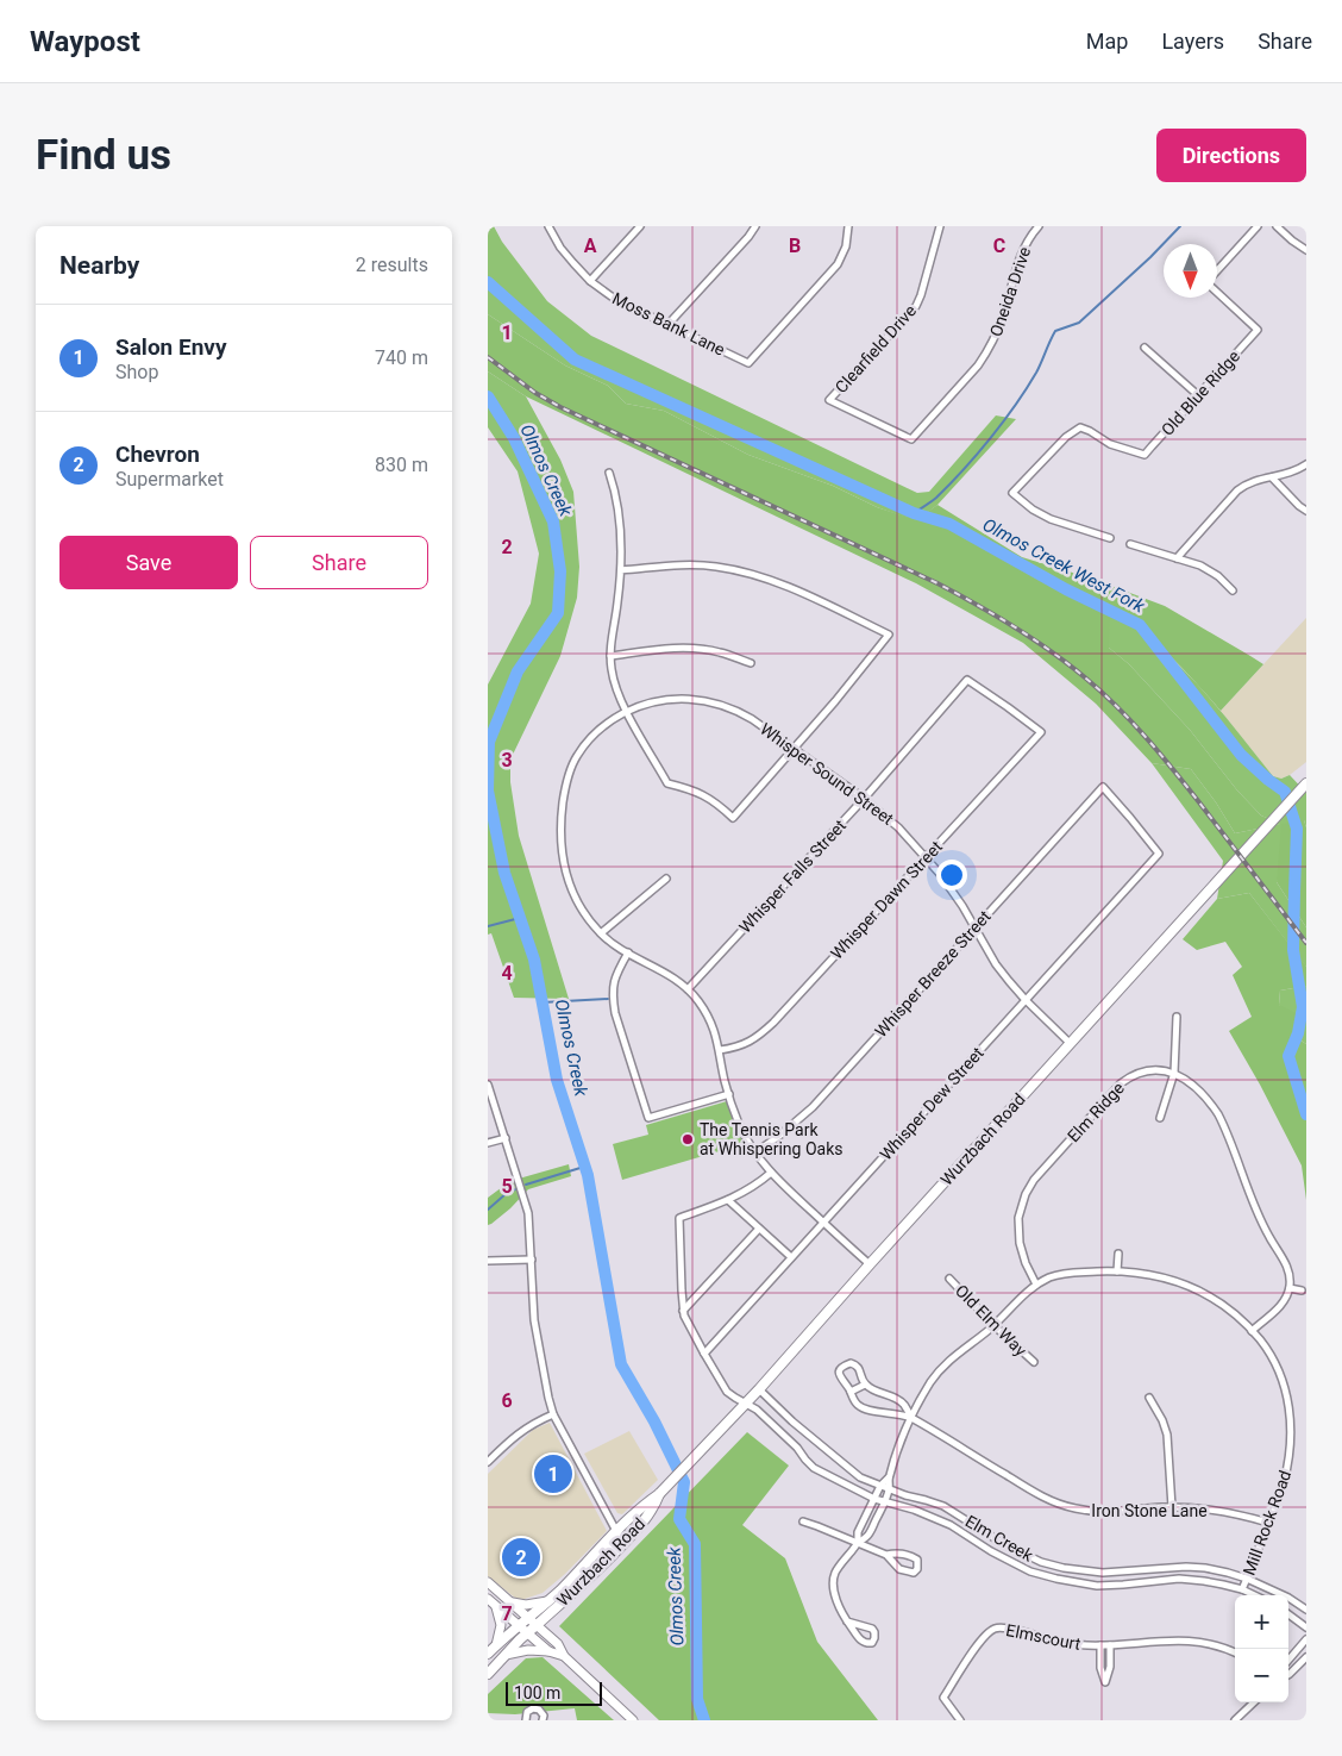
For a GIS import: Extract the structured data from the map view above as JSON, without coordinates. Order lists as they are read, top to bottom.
{
  "streets": {
    "main road": ["Wurzbach Road"],
    "street": [
      "Oneida Drive",
      "Moss Bank Lane",
      "Clearfield Drive",
      "Old Blue Ridge",
      "Whisper Sound Street",
      "Whisper Falls Street",
      "Whisper Dawn Street",
      "Whisper Breeze Street",
      "Whisper Dew Street",
      "Elm Ridge",
      "Old Elm Way",
      "Iron Stone Lane",
      "Mill Rock Road",
      "Elm Creek",
      "Elmscourt"
    ]
  },
  "crossings": [
    ["Oneida Drive", "Clearfield Drive"],
    ["Whisper Sound Street", "Whisper Falls Street"],
    ["Whisper Sound Street", "Whisper Dawn Street"],
    ["Whisper Sound Street", "Whisper Breeze Street"],
    ["Whisper Sound Street", "Whisper Dew Street"],
    ["Whisper Sound Street", "Wurzbach Road"],
    ["Whisper Falls Street", "Whisper Dawn Street"],
    ["Whisper Breeze Street", "Whisper Dew Street"],
    ["Whisper Dew Street", "Elm Creek"],
    ["Elm Ridge", "Mill Rock Road"],
    ["Wurzbach Road", "Elm Creek"],
    ["Old Elm Way", "Mill Rock Road"],
    ["Iron Stone Lane", "Mill Rock Road"],
    ["Mill Rock Road", "Elm Creek"]
  ],
  "water": ["Olmos Creek", "Olmos Creek West Fork"],
  "places": ["The Tennis Park at Whispering Oaks"],
  "scale_bar": "100 m",
  "north": "bottom",
  "page": {
    "header": "Waypost",
    "nav": ["Map", "Layers", "Share"],
    "buttons": [
      "Directions",
      ["Save", "Share"]
    ],
    "title": "Find us",
    "heading": ["Nearby", "2 results"],
    "list": [
      {
        "mark": "1",
        "name": "Salon Envy",
        "note": "Shop",
        "value": "740 m"
      },
      {
        "mark": "2",
        "name": "Chevron",
        "note": "Supermarket",
        "value": "830 m"
      }
    ],
    "pins": ["1", "2"],
    "map_buttons": ["+", "−"],
    "scale": "100 m"
  },
  "grid": {
    "columns": ["A", "B", "C"],
    "rows": [
      "1",
      "2",
      "3",
      "4",
      "5",
      "6",
      "7"
    ]
  }
}
